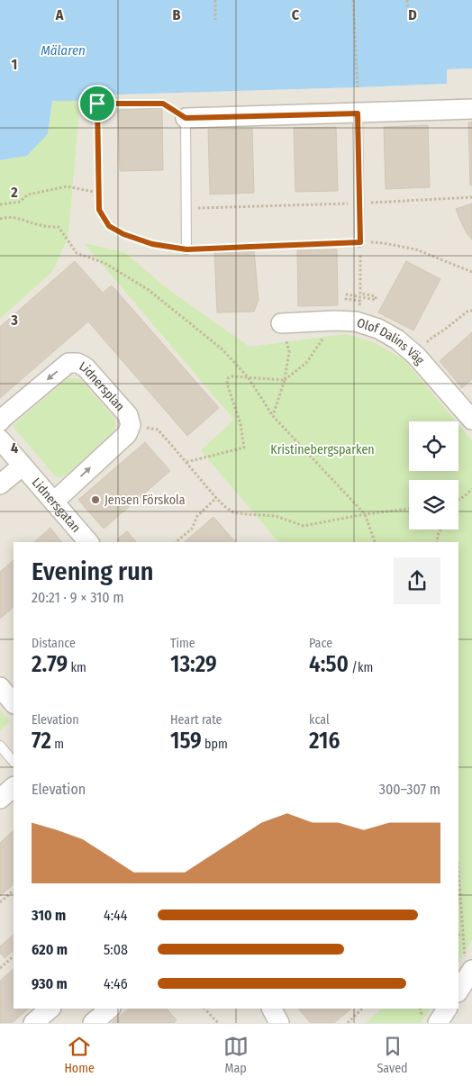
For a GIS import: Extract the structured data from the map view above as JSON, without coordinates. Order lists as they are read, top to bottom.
{
  "streets": {
    "street": ["Olof Dalins Väg", "Lidnersplan", "Lidnersgatan"]
  },
  "crossings": [
    ["Lidnersplan", "Lidnersgatan"]
  ],
  "water": ["Mälaren"],
  "parks": ["Kristinebergsparken"],
  "places": ["Jensen Förskola"],
  "page": {
    "heading": ["Evening run", "20:21 · 9 × 310 m"],
    "stats": [
      ["Distance", "2.79 km"],
      ["Time", "13:29"],
      ["Pace", "4:50 /km"],
      ["Elevation", "72 m"],
      ["Heart rate", "159 bpm"],
      ["kcal", "216"]
    ],
    "chart": ["Elevation", "300–307 m"],
    "list": [
      {
        "name": "310 m",
        "note": "4:44"
      },
      {
        "name": "620 m",
        "note": "5:08"
      },
      {
        "name": "930 m",
        "note": "4:46"
      }
    ],
    "tabs": ["Home", "Map", "Saved"]
  },
  "grid": {
    "columns": [
      "A",
      "B",
      "C",
      "D"
    ],
    "rows": [
      "1",
      "2",
      "3",
      "4"
    ]
  }
}
